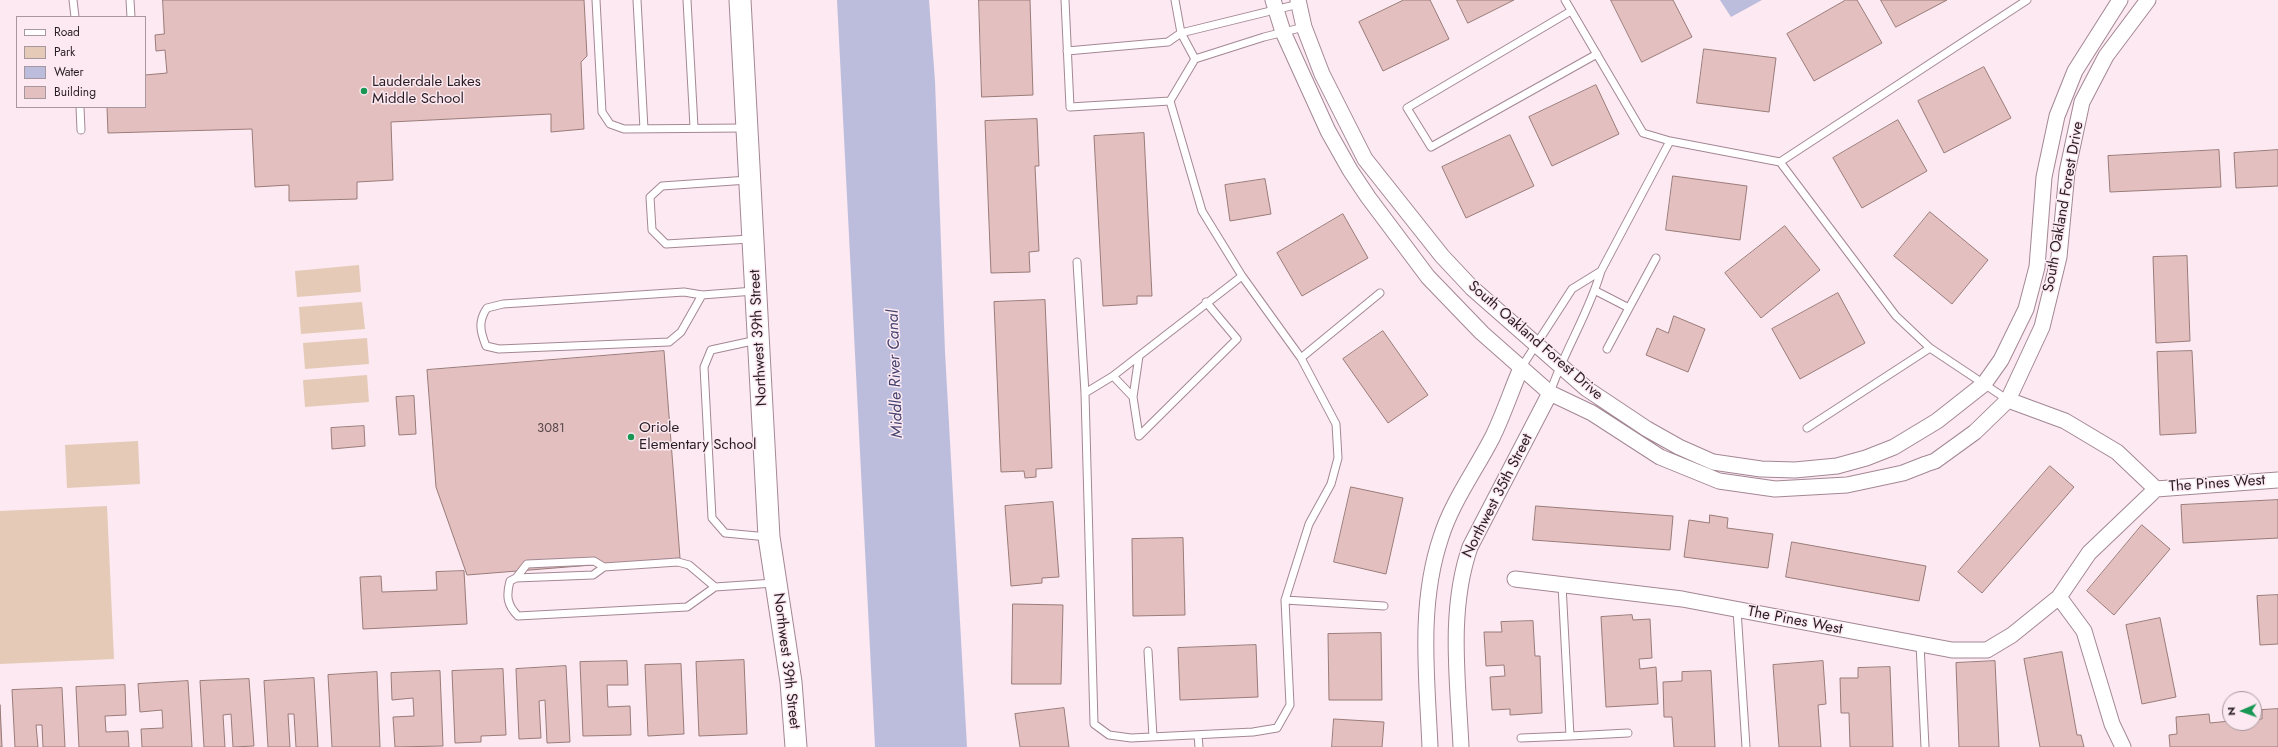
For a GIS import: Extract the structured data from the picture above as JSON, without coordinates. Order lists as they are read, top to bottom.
{
  "streets": {
    "street": [
      "South Oakland Forest Drive",
      "Northwest 39th Street",
      "The Pines West",
      "Northwest 35th Street"
    ]
  },
  "crossings": [
    ["South Oakland Forest Drive", "The Pines West"],
    ["South Oakland Forest Drive", "Northwest 35th Street"]
  ],
  "water": ["Middle River Canal"],
  "places": ["Lauderdale Lakes Middle School", "Oriole Elementary School"],
  "house_numbers": ["3081"],
  "legend": [
    "Road",
    "Park",
    "Water",
    "Building"
  ],
  "north": "left"
}
